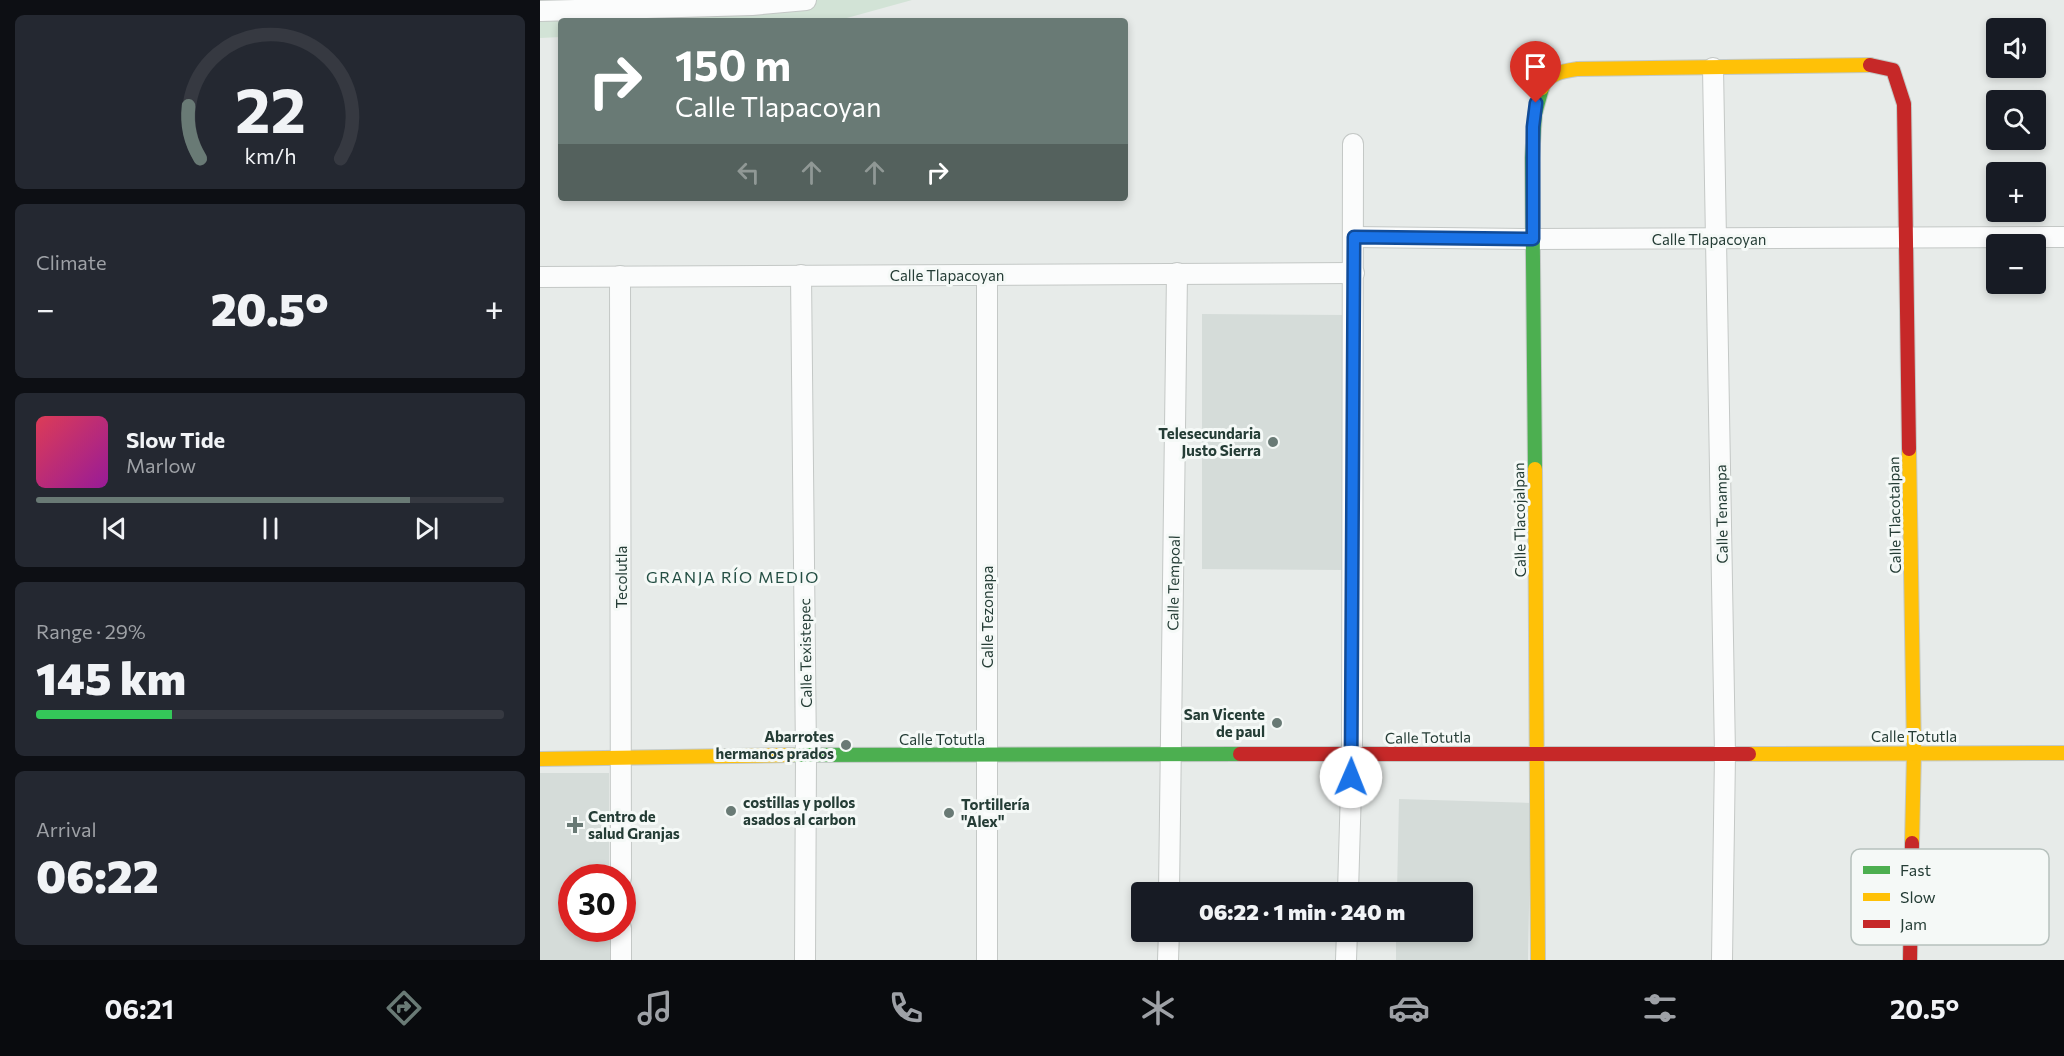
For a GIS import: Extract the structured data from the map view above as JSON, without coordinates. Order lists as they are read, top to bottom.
{
  "streets": {
    "street": [
      "Calle Tlapacoyan",
      "Calle Tenampa",
      "Calle Tlacotalpan",
      "Calle Tlacojalpan",
      "Tecolutla",
      "Calle Tempoal",
      "Calle Tezonapa",
      "Calle Texistepec",
      "Calle Totutla"
    ]
  },
  "crossings": [
    ["Calle Tlapacoyan", "Calle Tenampa"],
    ["Calle Tlapacoyan", "Calle Tlacotalpan"],
    ["Calle Tlapacoyan", "Calle Tlacojalpan"],
    ["Calle Tlapacoyan", "Tecolutla"],
    ["Calle Tlapacoyan", "Calle Tempoal"],
    ["Calle Tlapacoyan", "Calle Tezonapa"],
    ["Calle Tlapacoyan", "Calle Texistepec"],
    ["Calle Tenampa", "Calle Tlacotalpan"],
    ["Calle Tenampa", "Calle Tlacojalpan"],
    ["Calle Tenampa", "Calle Totutla"],
    ["Calle Tlacotalpan", "Calle Tlacojalpan"],
    ["Calle Tlacotalpan", "Calle Totutla"],
    ["Calle Tlacojalpan", "Calle Totutla"],
    ["Tecolutla", "Calle Totutla"],
    ["Calle Tempoal", "Calle Totutla"],
    ["Calle Tezonapa", "Calle Totutla"],
    ["Calle Texistepec", "Calle Totutla"]
  ],
  "districts": ["GRANJA RÍO MEDIO"],
  "places": {
    "other": [
      "Telesecundaria Justo Sierra",
      "San Vicente de paul",
      "Abarrotes hermanos prados",
      "costillas y pollos asados al carbon",
      "Tortillería \"Alex\""
    ],
    "health": ["Centro de salud Granjas"]
  },
  "legend": ["Fast", "Slow", "Jam"],
  "page": {
    "map_buttons": ["+", "−"],
    "turn": ["150 m", "Calle Tlapacoyan"],
    "tile": [
      "Climate",
      ["Range · 29%", "145 km"],
      ["Arrival", "06:22"]
    ],
    "heat": ["−", "20.5°", "+"],
    "song": ["Slow Tide", "Marlow"],
    "limit": "30",
    "trip": "06:22 · 1 min · 240 m",
    "tabs": ["06:21", "20.5°"],
    "gauge": ["22", "km/h"]
  }
}
